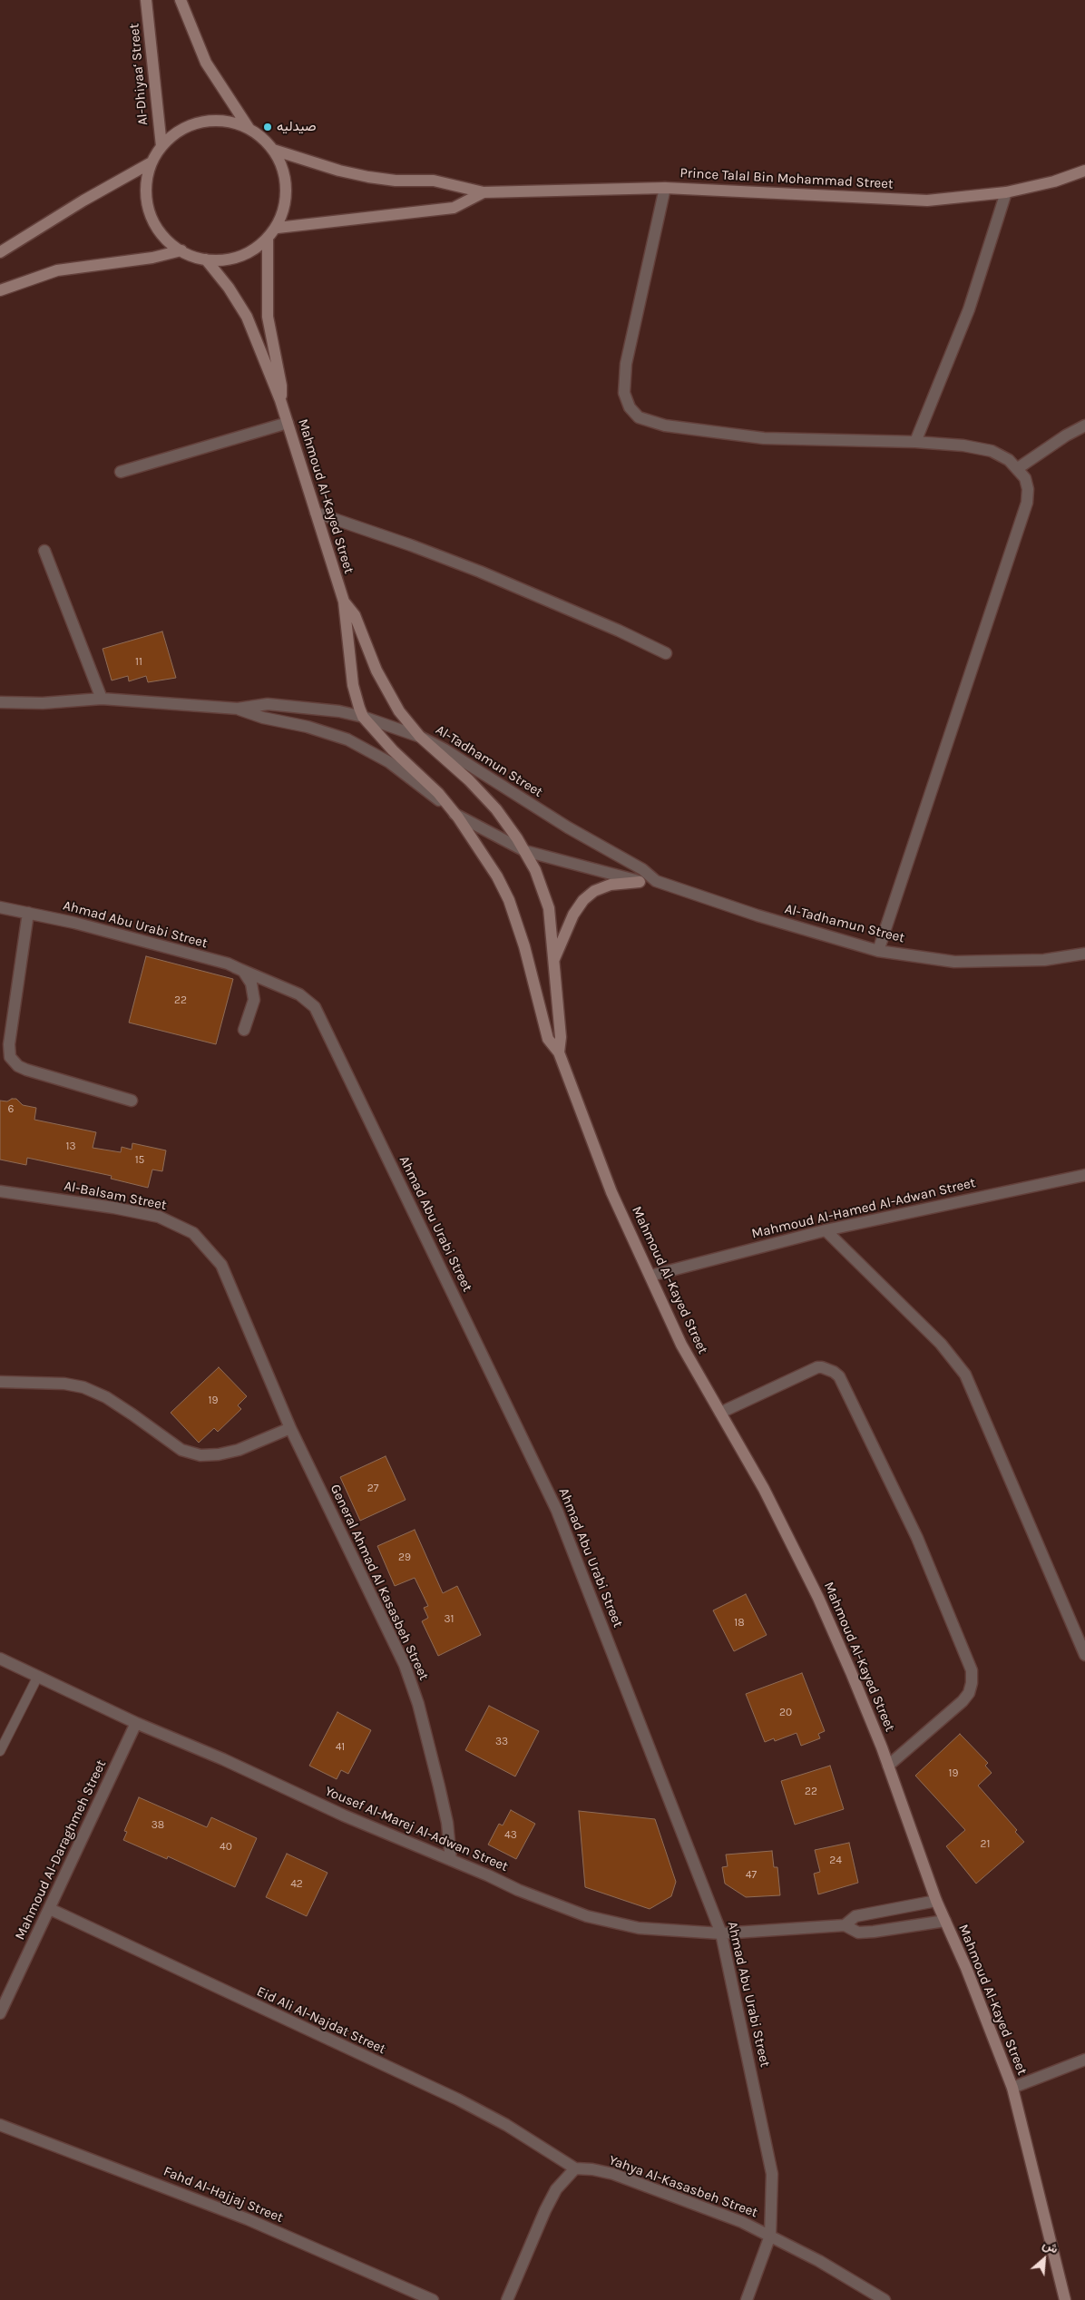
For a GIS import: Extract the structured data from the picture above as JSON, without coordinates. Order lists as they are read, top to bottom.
{
  "streets": {
    "street": [
      "Al-Dhiyaa‘ Street",
      "Prince Talal Bin Mohammad Street",
      "Mahmoud Al-Kayed Street",
      "Al-Tadhamun Street",
      "Ahmad Abu Urabi Street",
      "Al-Balsam Street",
      "Mahmoud Al-Hamed Al-Adwan Street",
      "General Ahmad Al Kasasbeh Street",
      "Yousef Al-Marej Al-Adwan Street",
      "Mahmoud Al-Daraghmeh Street",
      "Eid Ali Al-Najdat Street",
      "Yahya Al-Kasasbeh Street",
      "Fahd Al-Hajjaj Street"
    ]
  },
  "crossings": [
    ["Al-Dhiyaa‘ Street", "Prince Talal Bin Mohammad Street"],
    ["Al-Dhiyaa‘ Street", "Mahmoud Al-Kayed Street"],
    ["Prince Talal Bin Mohammad Street", "Mahmoud Al-Kayed Street"],
    ["Mahmoud Al-Kayed Street", "Al-Tadhamun Street"],
    ["Mahmoud Al-Kayed Street", "Mahmoud Al-Hamed Al-Adwan Street"],
    ["Mahmoud Al-Kayed Street", "Yousef Al-Marej Al-Adwan Street"],
    ["Ahmad Abu Urabi Street", "Yousef Al-Marej Al-Adwan Street"],
    ["Ahmad Abu Urabi Street", "Yahya Al-Kasasbeh Street"],
    ["Al-Balsam Street", "General Ahmad Al Kasasbeh Street"],
    ["General Ahmad Al Kasasbeh Street", "Yousef Al-Marej Al-Adwan Street"],
    ["Yousef Al-Marej Al-Adwan Street", "Mahmoud Al-Daraghmeh Street"],
    ["Mahmoud Al-Daraghmeh Street", "Eid Ali Al-Najdat Street"],
    ["Eid Ali Al-Najdat Street", "Yahya Al-Kasasbeh Street"]
  ],
  "places": ["صيدليه"],
  "house_numbers": [
    "11",
    "22",
    "6",
    "13",
    "15",
    "19",
    "27",
    "29",
    "31",
    "18",
    "20",
    "33",
    "41",
    "19",
    "22",
    "38",
    "43",
    "21",
    "40",
    "24",
    "47",
    "42"
  ],
  "north": "top right"
}
